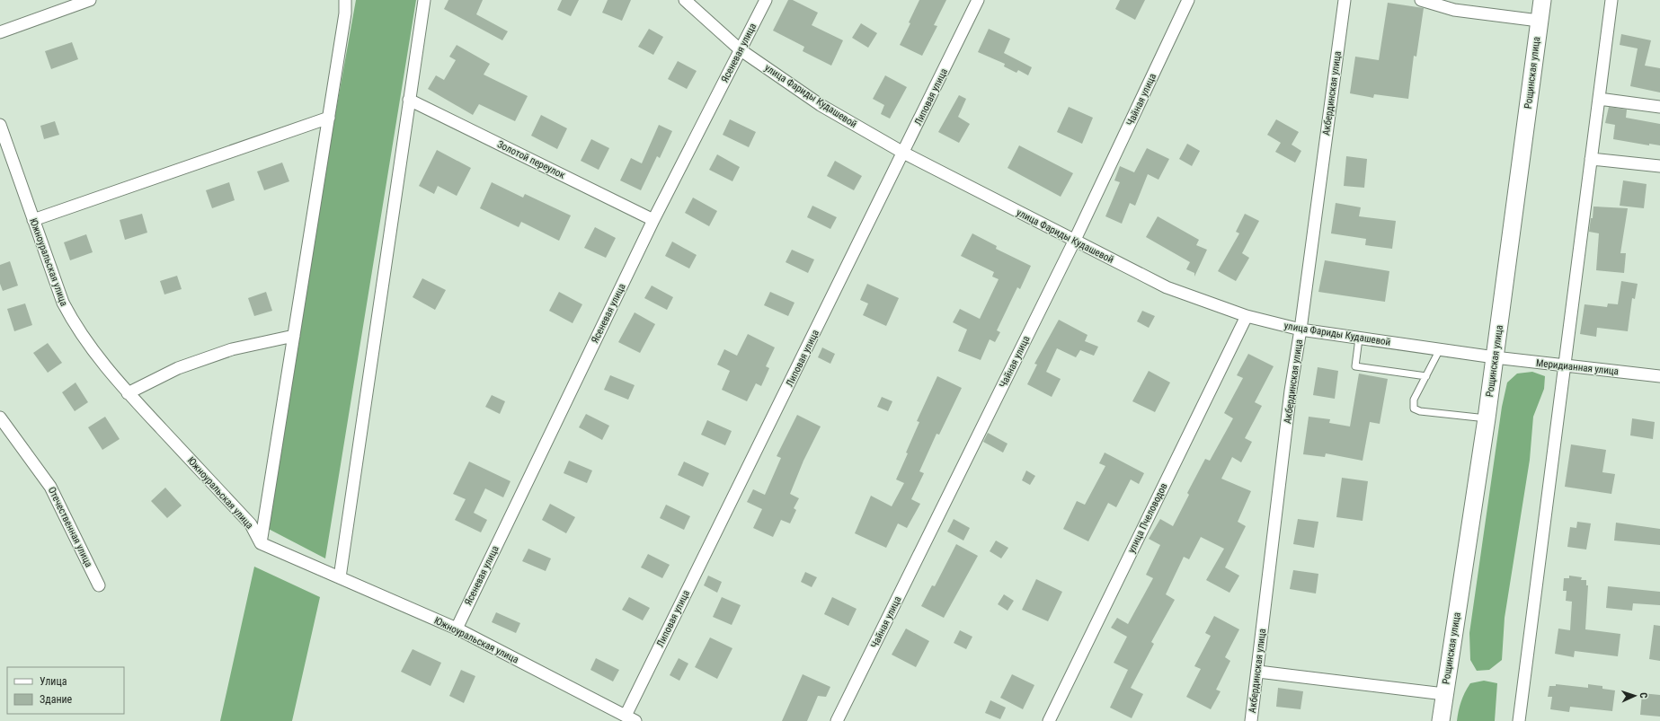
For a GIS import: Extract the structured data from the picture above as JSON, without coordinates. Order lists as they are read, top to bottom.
{
  "streets": {
    "street": [
      "Ясеневая улица",
      "Рощинская улица",
      "Акбердинская улица",
      "улица Фариды Кудашевой",
      "Липовая улица",
      "Чайная улица",
      "Золотой переулок",
      "Южноуральская улица",
      "Меридианная улица",
      "улица Пчеловодов",
      "Отечественная улица"
    ]
  },
  "crossings": [
    ["Ясеневая улица", "улица Фариды Кудашевой"],
    ["Ясеневая улица", "Золотой переулок"],
    ["Ясеневая улица", "Южноуральская улица"],
    ["Рощинская улица", "улица Фариды Кудашевой"],
    ["Рощинская улица", "Меридианная улица"],
    ["Акбердинская улица", "улица Фариды Кудашевой"],
    ["улица Фариды Кудашевой", "Липовая улица"],
    ["улица Фариды Кудашевой", "Чайная улица"],
    ["улица Фариды Кудашевой", "Меридианная улица"],
    ["улица Фариды Кудашевой", "улица Пчеловодов"],
    ["Липовая улица", "Южноуральская улица"]
  ],
  "legend": ["Улица", "Здание"],
  "north": "right"
}
